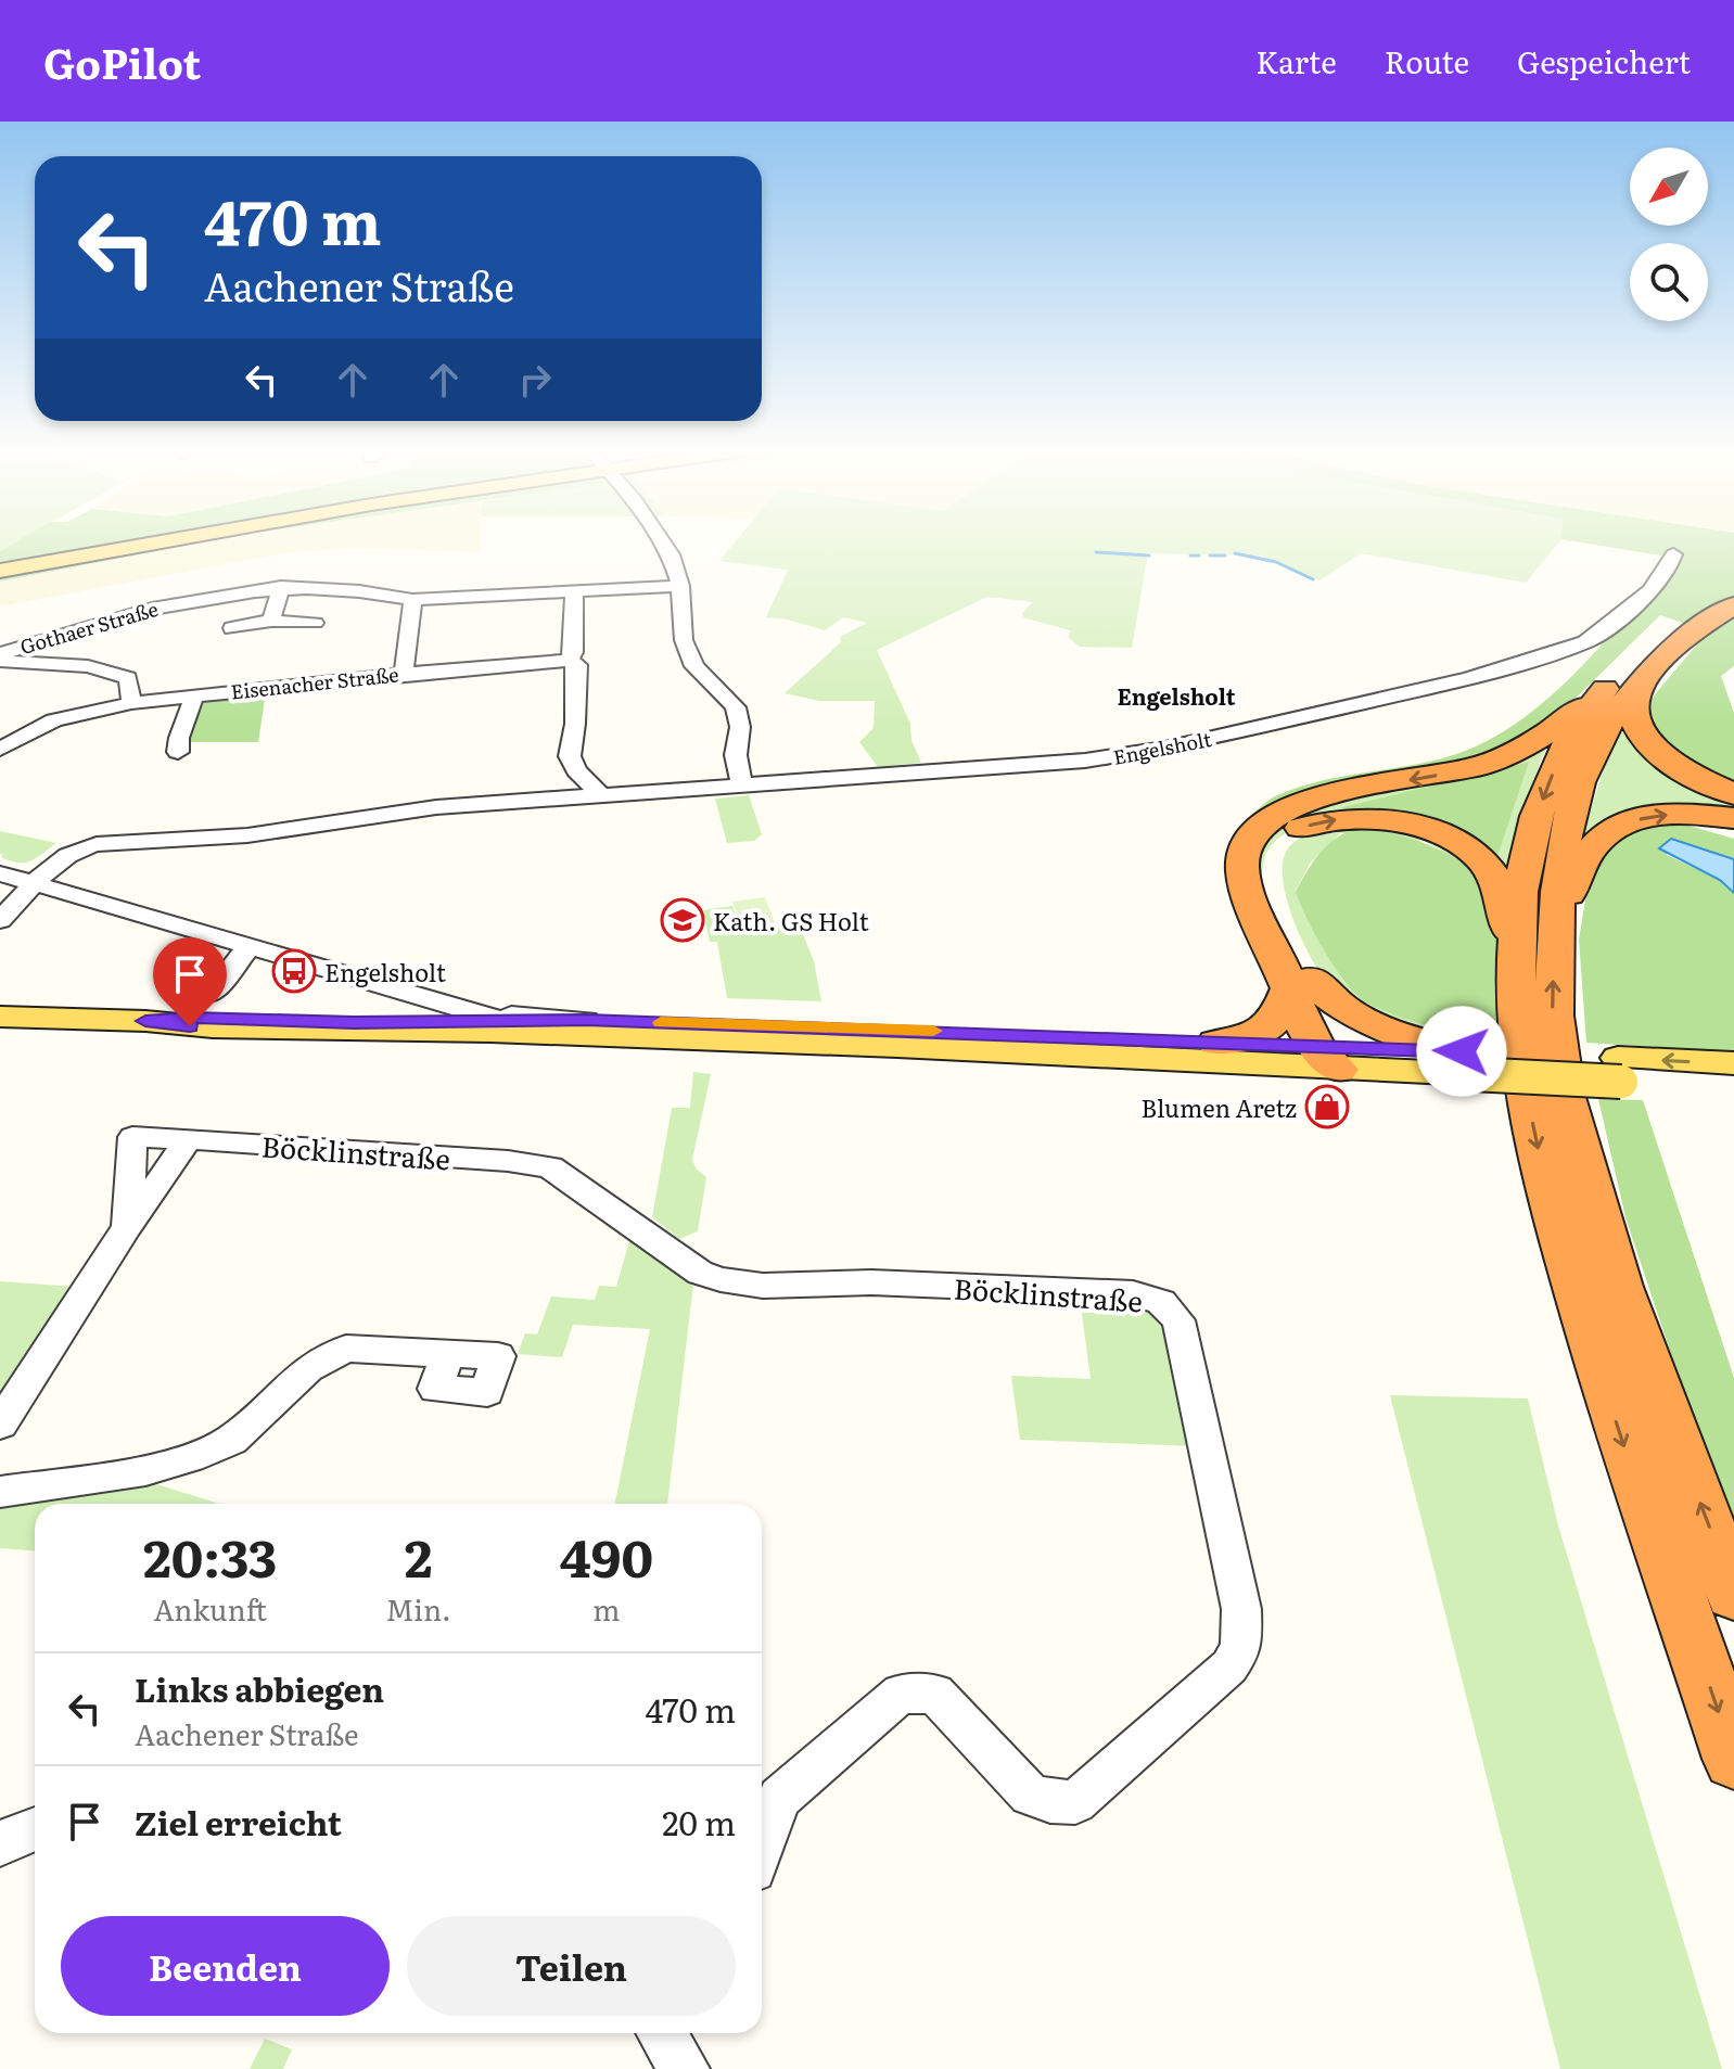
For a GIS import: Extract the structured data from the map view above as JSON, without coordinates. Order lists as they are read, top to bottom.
{
  "streets": {
    "street": [
      "Gothaer Straße",
      "Eisenacher Straße",
      "Engelsholt",
      "Böcklinstraße"
    ]
  },
  "crossings": [
    ["Gothaer Straße", "Eisenacher Straße"]
  ],
  "districts": ["Engelsholt"],
  "places": {
    "school or university": ["Kath. GS Holt"],
    "bus stop": ["Engelsholt"],
    "shop": ["Blumen Aretz"]
  },
  "north": "bottom left",
  "page": {
    "header": "GoPilot",
    "nav": ["Karte", "Route", "Gespeichert"],
    "turn": ["470 m", "Aachener Straße"],
    "eta": [
      "20:33",
      "Ankunft",
      "2",
      "Min.",
      "490",
      "m"
    ],
    "list": [
      {
        "name": "Links abbiegen",
        "note": "Aachener Straße",
        "value": "470 m"
      },
      {
        "name": "Ziel erreicht",
        "value": "20 m"
      }
    ],
    "buttons": ["Beenden", "Teilen"]
  }
}
